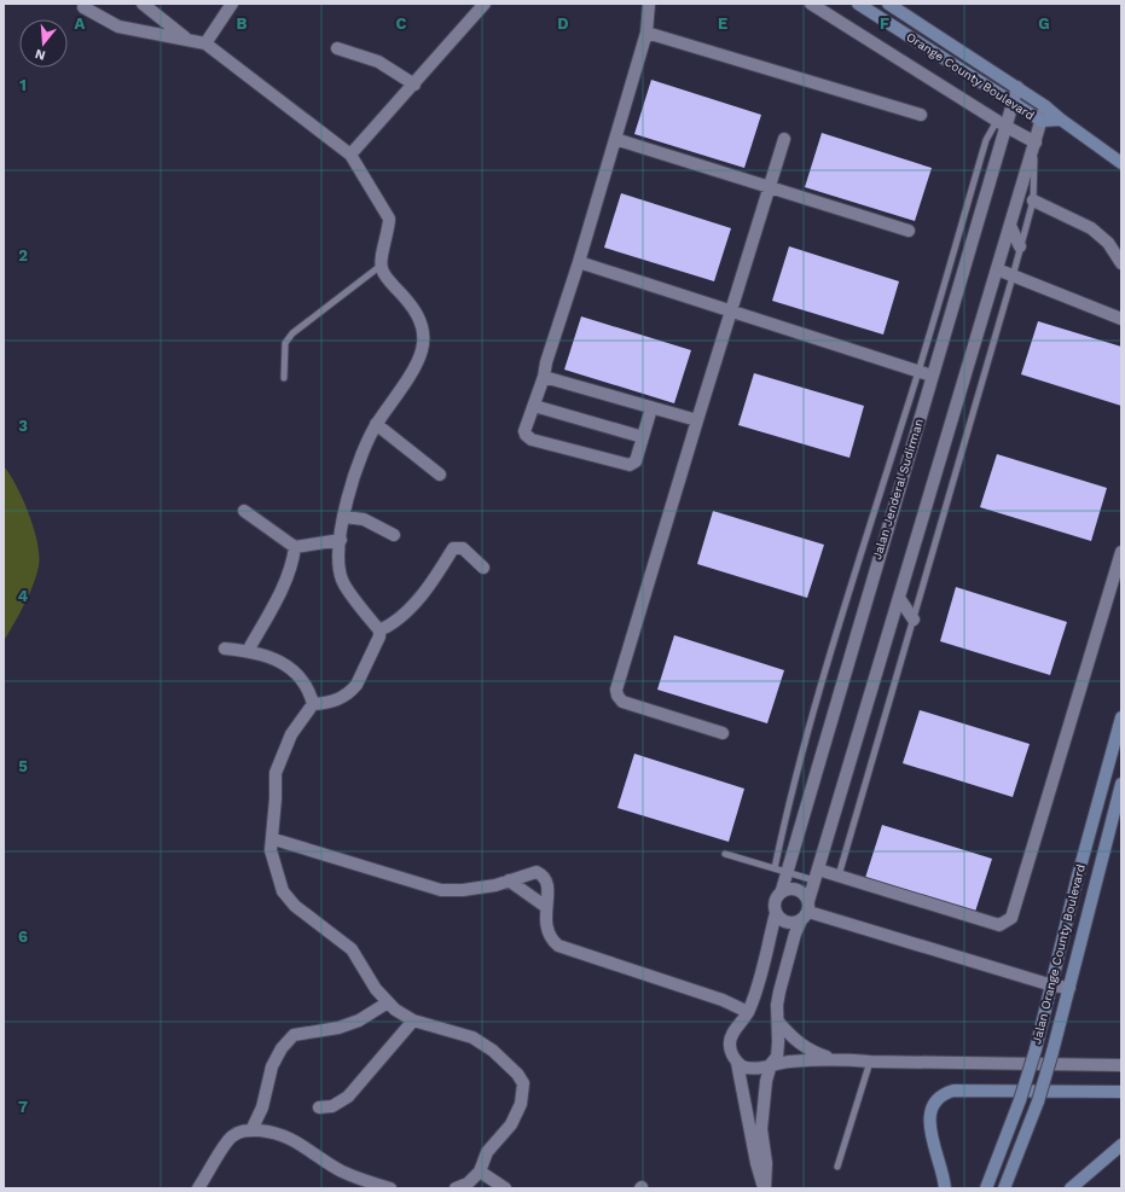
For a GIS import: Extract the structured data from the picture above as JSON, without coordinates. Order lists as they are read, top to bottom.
{
  "streets": {
    "main road": ["Orange County Boulevard", "Jalan Orange County Boulevard"],
    "street": ["Jalan Jenderal Sudirman"]
  },
  "crossings": [
    ["Orange County Boulevard", "Jalan Jenderal Sudirman"]
  ],
  "north": "bottom",
  "grid": {
    "columns": [
      "A",
      "B",
      "C",
      "D",
      "E",
      "F",
      "G"
    ],
    "rows": [
      "1",
      "2",
      "3",
      "4",
      "5",
      "6",
      "7"
    ]
  }
}
